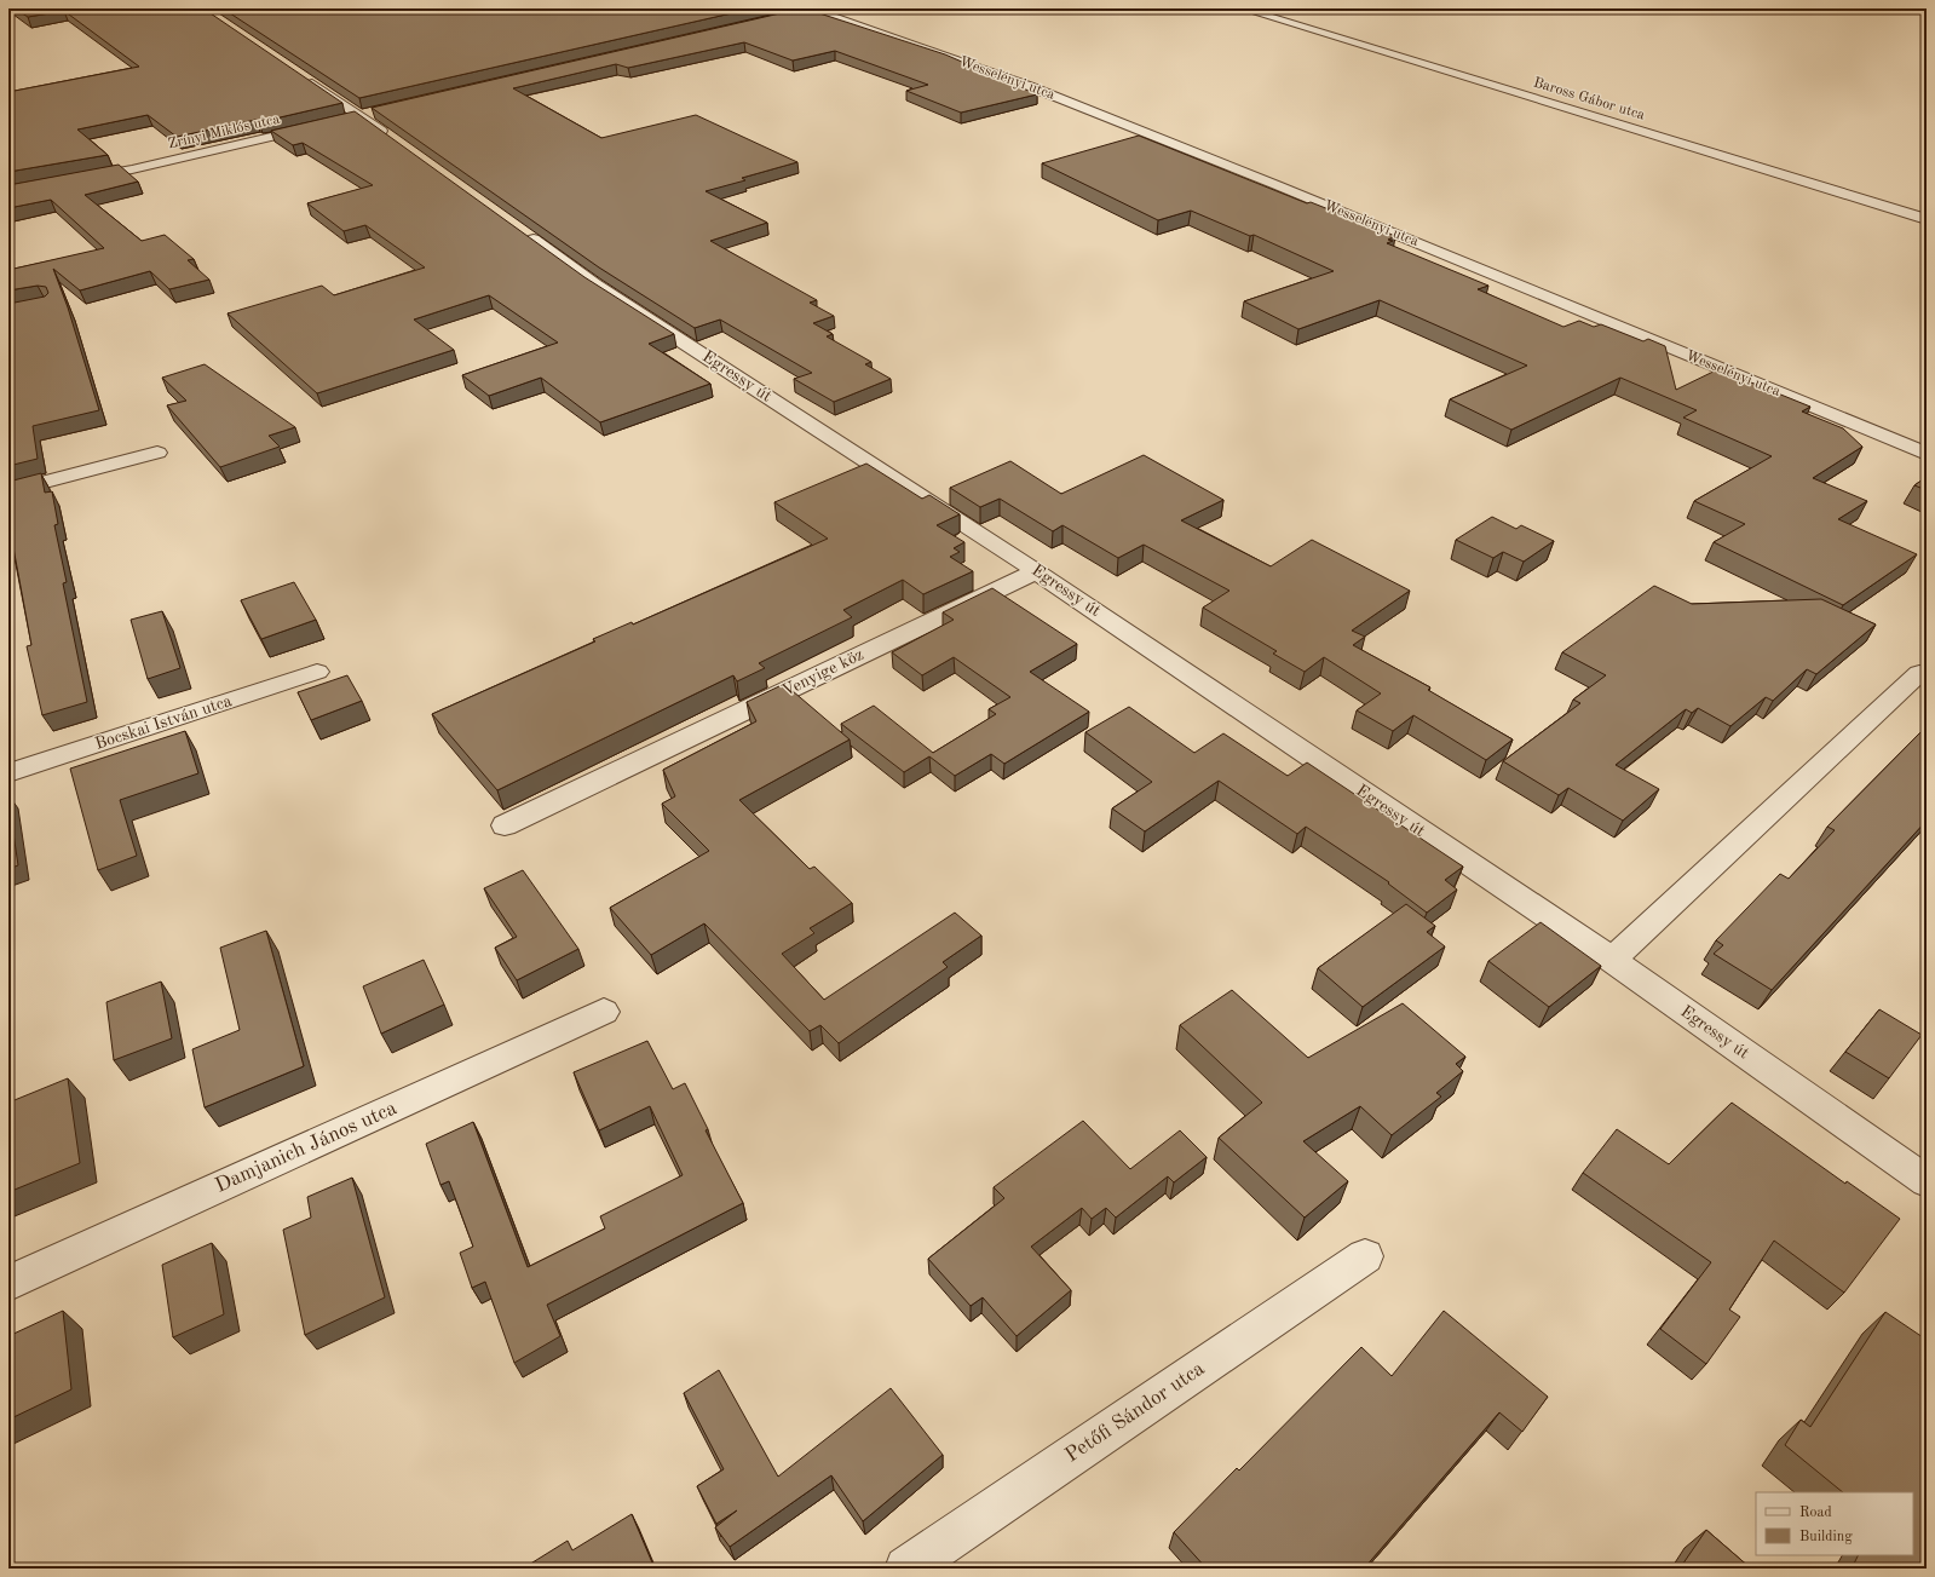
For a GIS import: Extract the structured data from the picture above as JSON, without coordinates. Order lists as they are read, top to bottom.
{
  "streets": {
    "street": [
      "Wesselényi utca",
      "Baross Gábor utca",
      "Zrínyi Miklós utca",
      "Egressy út",
      "Venyige köz",
      "Bocskai István utca",
      "Damjanich János utca",
      "Petőfi Sándor utca"
    ]
  },
  "crossings": [
    ["Egressy út", "Venyige köz"]
  ],
  "legend": ["Road", "Building"]
}
